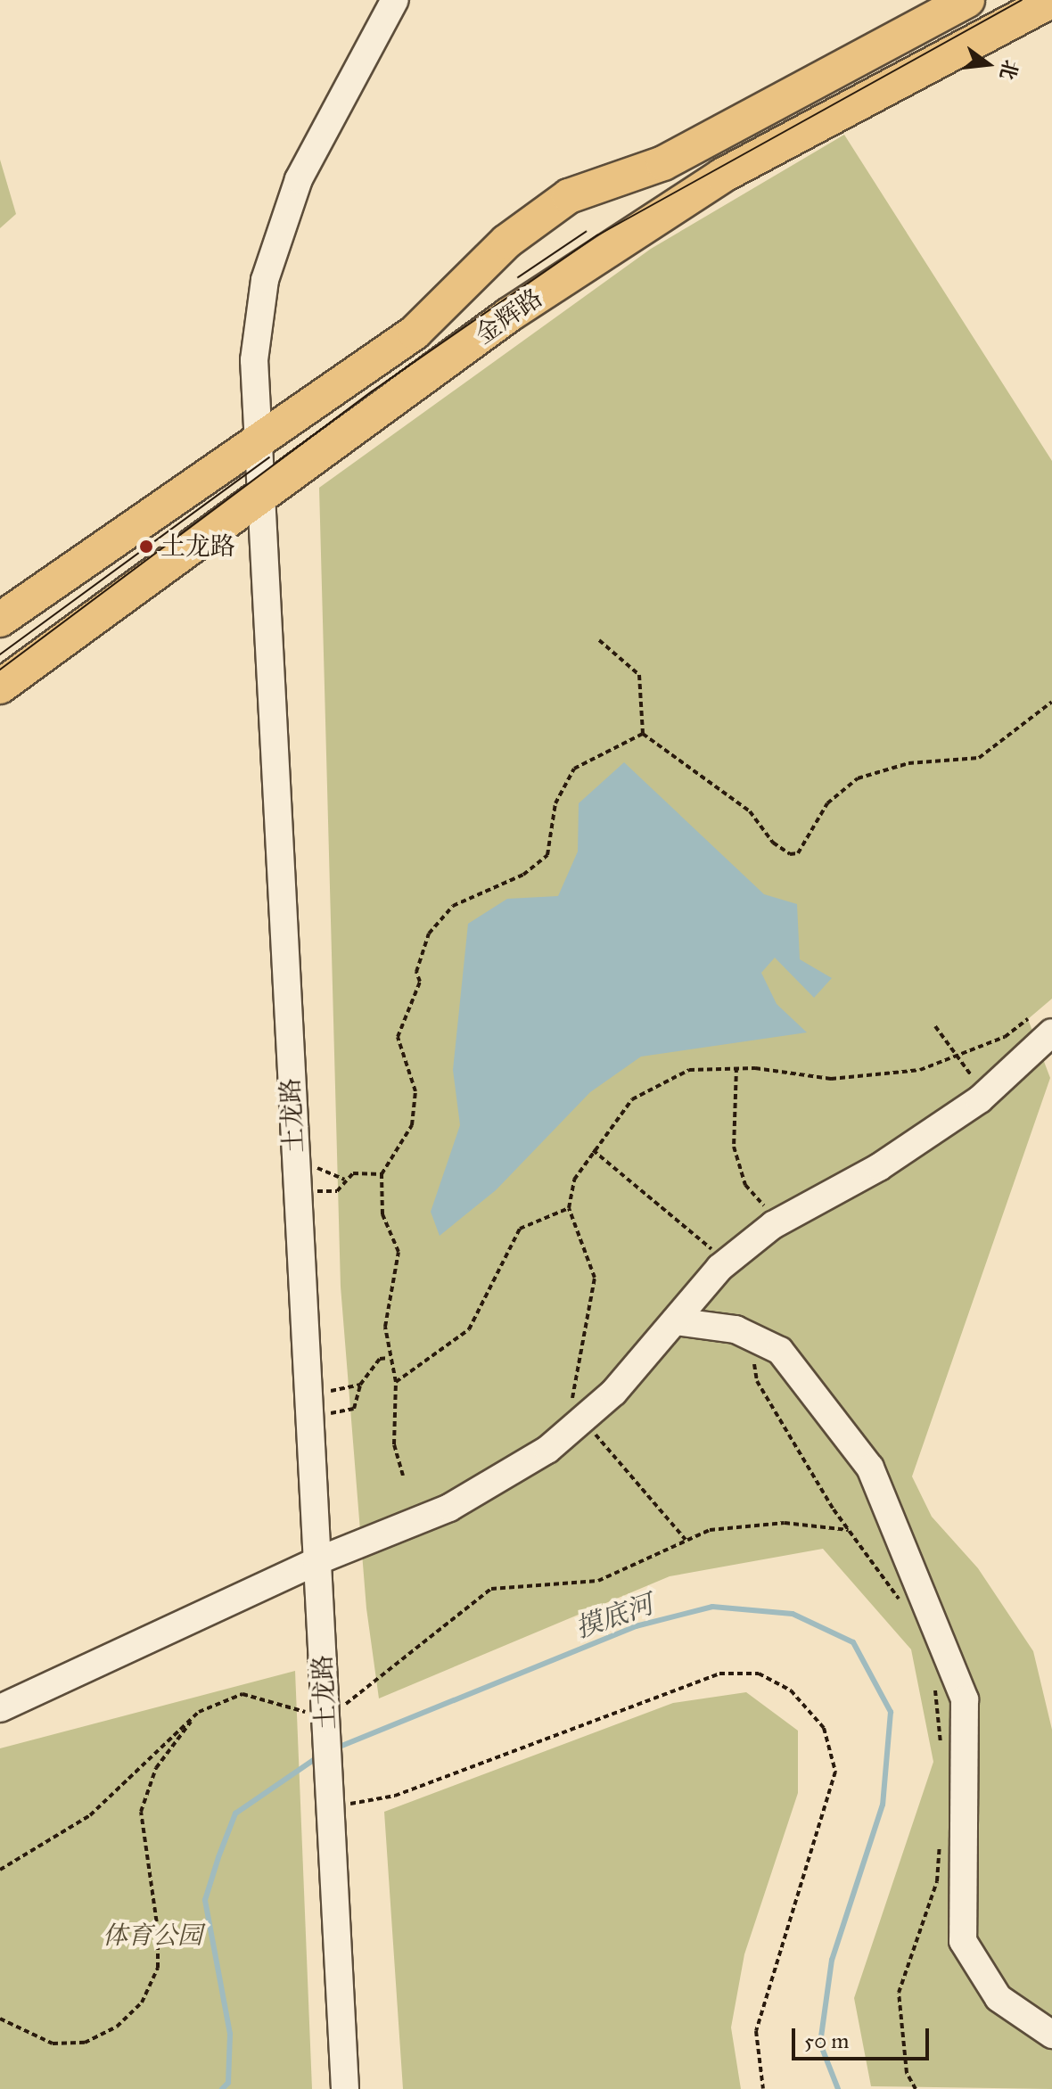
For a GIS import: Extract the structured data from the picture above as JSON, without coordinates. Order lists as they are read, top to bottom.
{
  "streets": {
    "main road": ["金辉路"],
    "street": ["土龙路"]
  },
  "crossings": [
    ["金辉路", "土龙路"]
  ],
  "water": ["摸底河"],
  "parks": ["体育公园"],
  "places": ["土龙路"],
  "scale_bar": "50 m",
  "north": "right"
}
